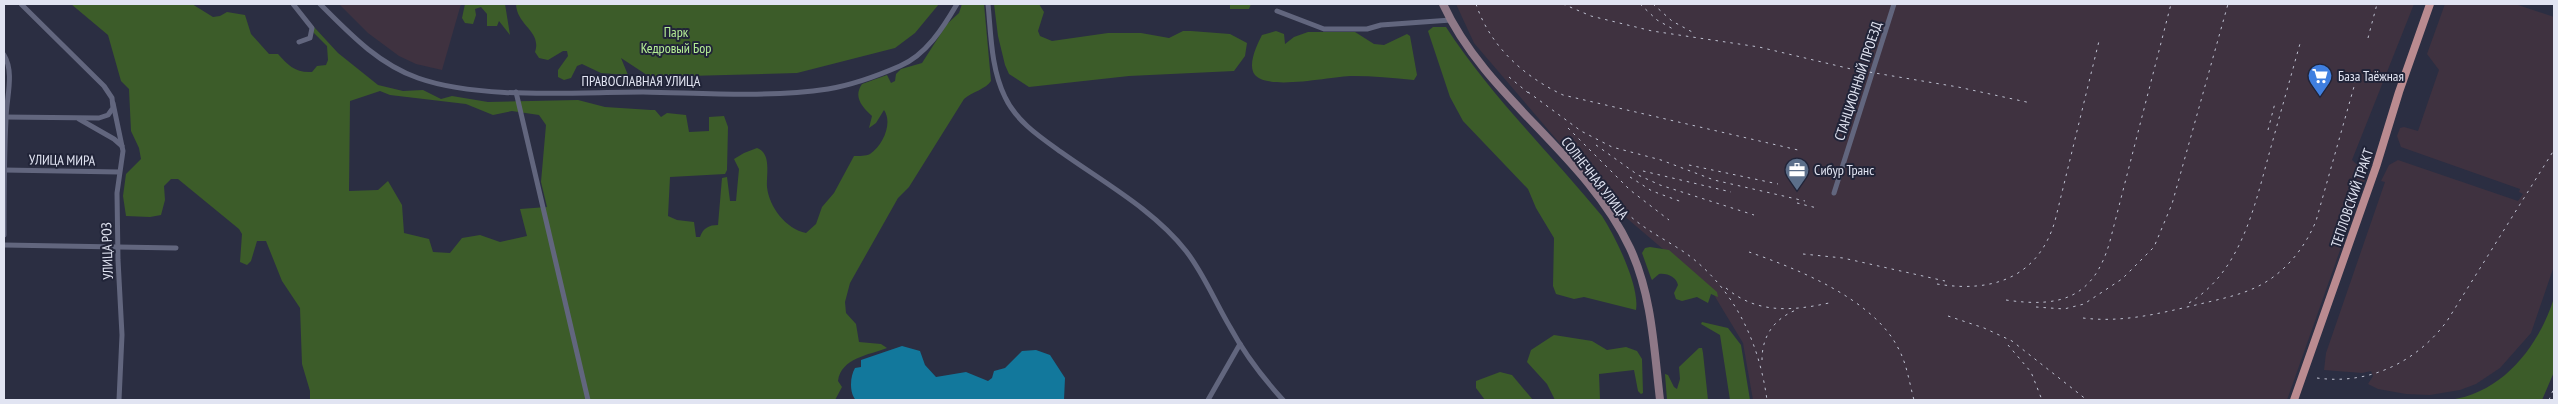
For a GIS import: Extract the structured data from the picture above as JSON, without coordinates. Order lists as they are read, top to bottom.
{
  "streets": {
    "main road": ["ТЕПЛОВСКИЙ ТРАКТ"],
    "street": [
      "ПРАВОСЛАВНАЯ УЛИЦА",
      "СТАНЦИОННЫЙ ПРОЕЗД",
      "УЛИЦА МИРА",
      "СОЛНЕЧНАЯ УЛИЦА",
      "УЛИЦА РОЗ"
    ]
  },
  "crossings": [
    ["УЛИЦА МИРА", "УЛИЦА РОЗ"]
  ],
  "parks": ["Парк Кедровый Бор"],
  "places": {
    "supermarket": ["База Таёжная"],
    "office": ["Сибур Транс"]
  }
}
